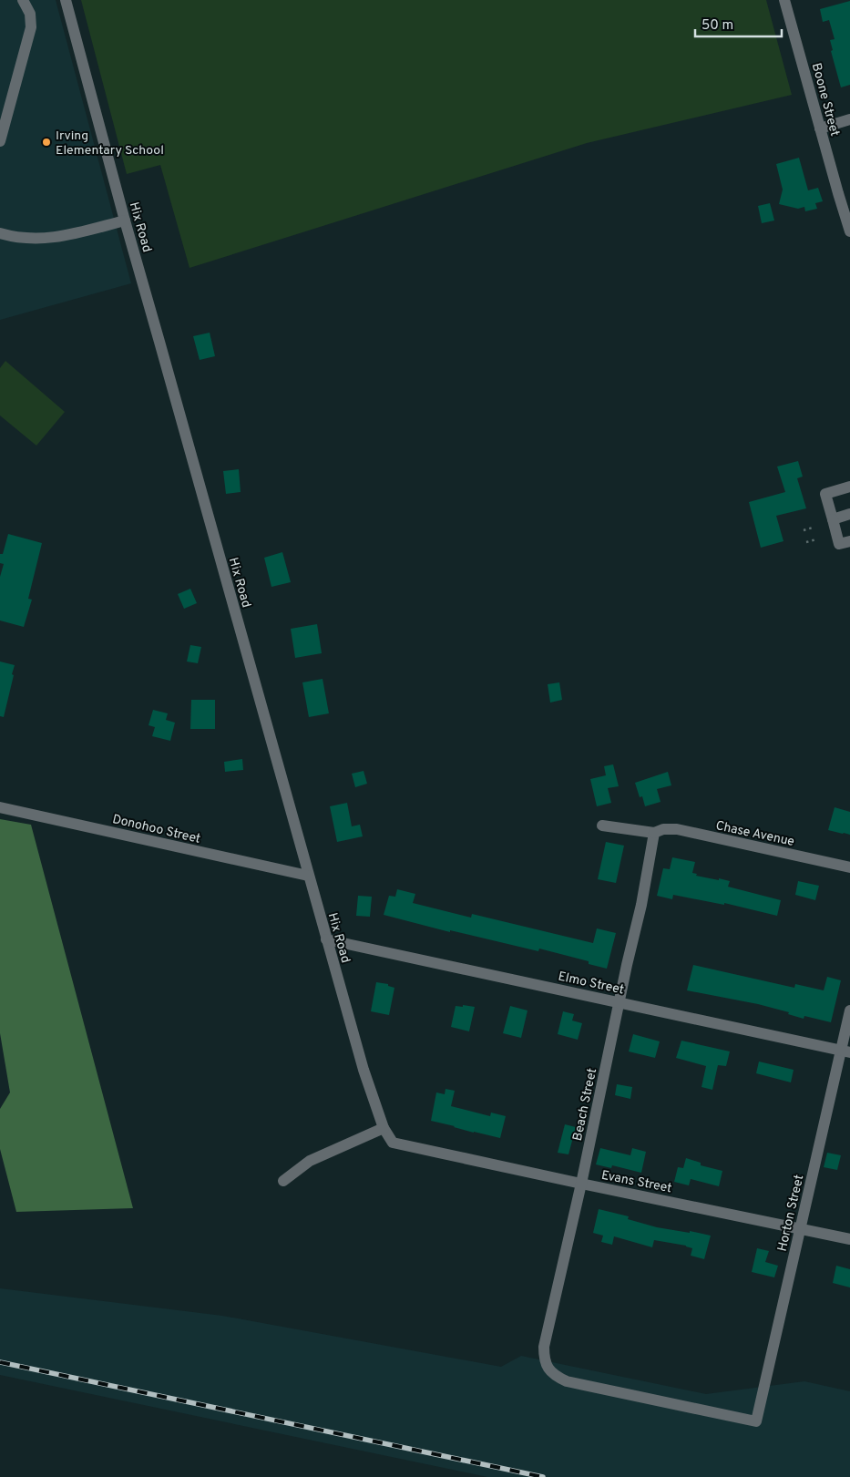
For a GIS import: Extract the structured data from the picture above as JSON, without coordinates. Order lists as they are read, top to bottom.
{
  "streets": {
    "street": [
      "Boone Street",
      "Hix Road",
      "Donohoo Street",
      "Chase Avenue",
      "Elmo Street",
      "Beach Street",
      "Evans Street",
      "Horton Street"
    ]
  },
  "crossings": [
    ["Hix Road", "Donohoo Street"],
    ["Hix Road", "Elmo Street"],
    ["Hix Road", "Evans Street"],
    ["Chase Avenue", "Beach Street"],
    ["Elmo Street", "Beach Street"],
    ["Elmo Street", "Horton Street"],
    ["Beach Street", "Evans Street"],
    ["Beach Street", "Horton Street"],
    ["Evans Street", "Horton Street"]
  ],
  "places": ["Irving Elementary School"],
  "scale_bar": "50 m"
}
